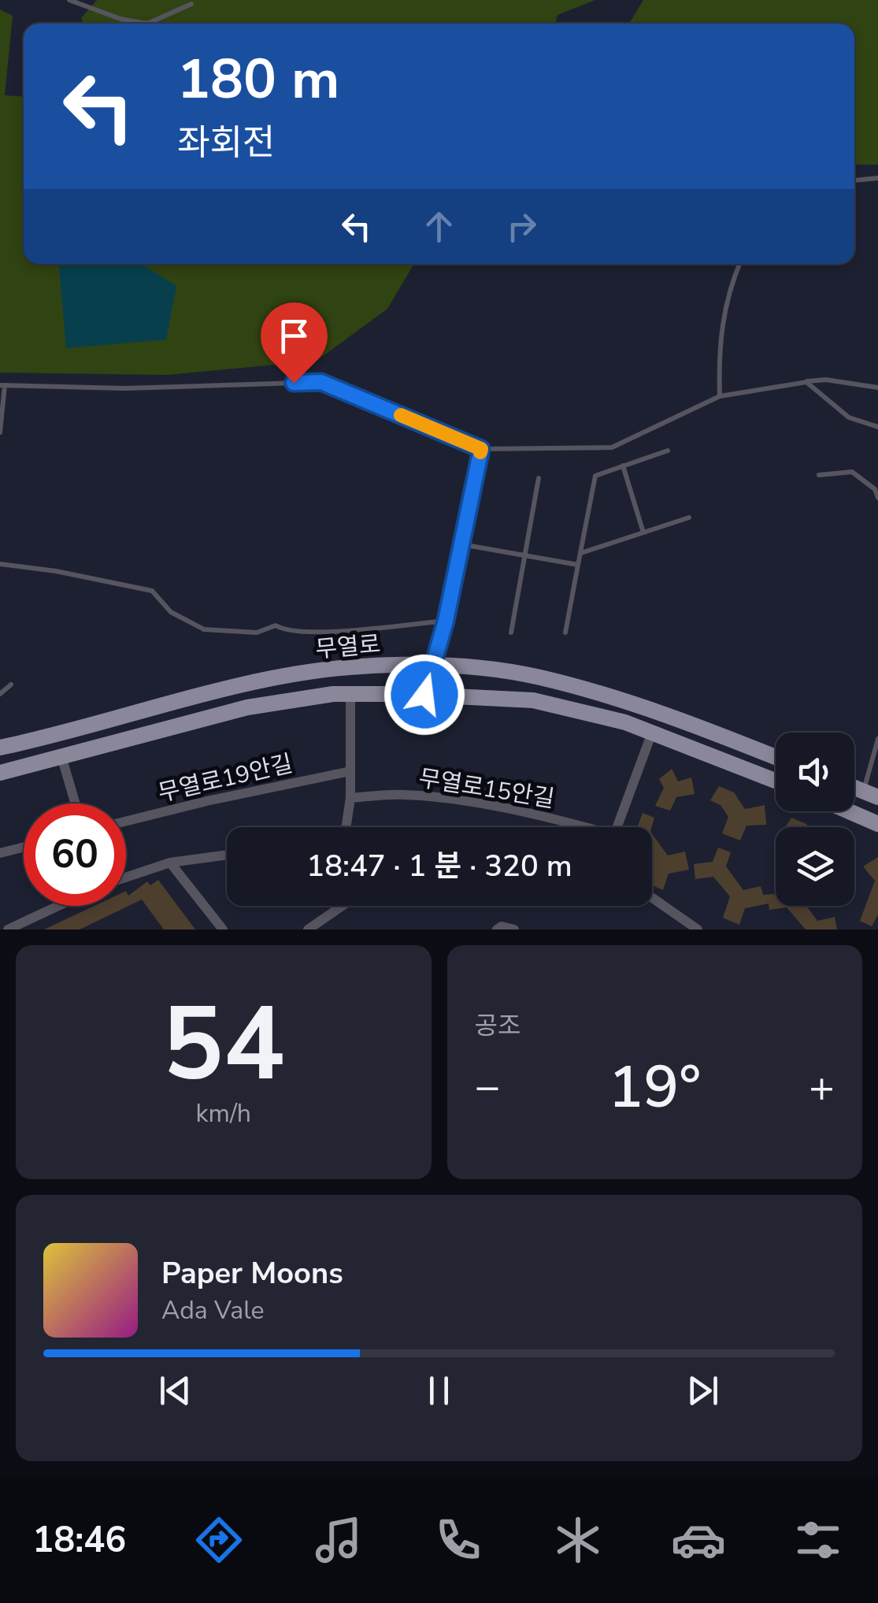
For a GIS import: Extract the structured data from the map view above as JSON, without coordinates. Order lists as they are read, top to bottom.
{
  "streets": {
    "main road": ["무열로"],
    "street": ["무열로19안길", "무열로15안길"]
  },
  "page": {
    "turn": ["180 m", "좌회전"],
    "limit": "60",
    "trip": "18:47 · 1 분 · 320 m",
    "tile": [
      ["54", "km/h"],
      "공조"
    ],
    "heat": ["−", "19°", "+"],
    "song": ["Paper Moons", "Ada Vale"],
    "tabs": "18:46"
  }
}
